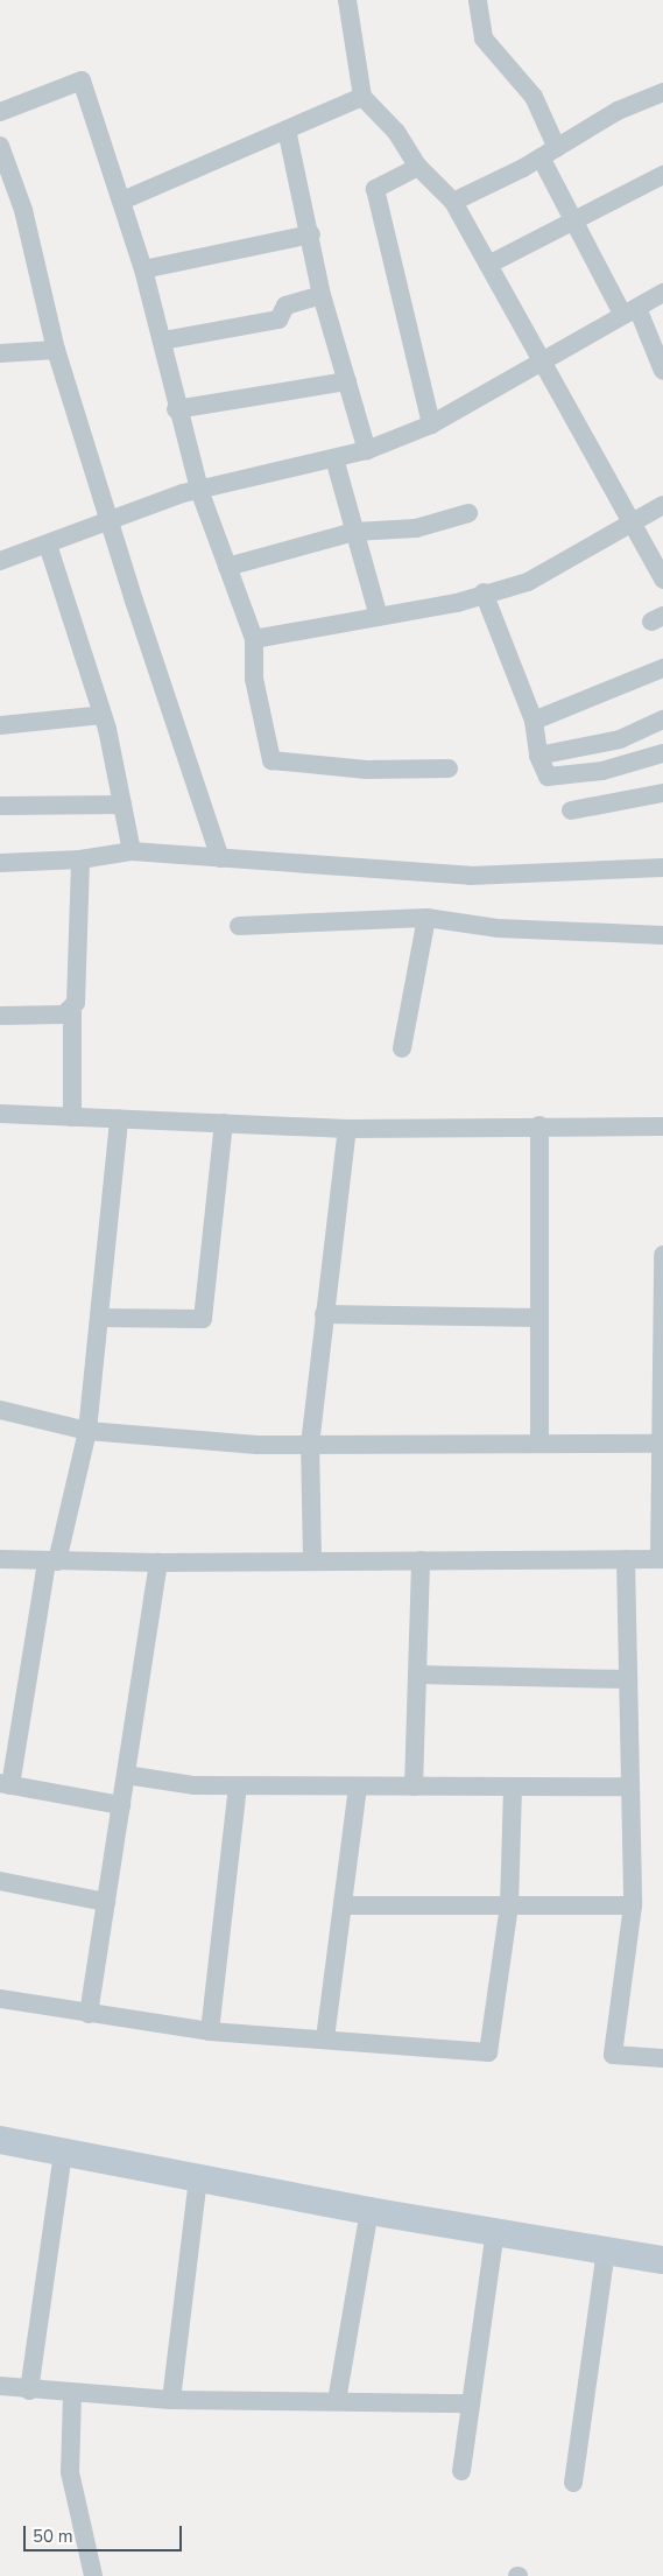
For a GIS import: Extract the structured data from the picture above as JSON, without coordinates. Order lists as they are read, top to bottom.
{
  "scale_bar": "50 m"
}
